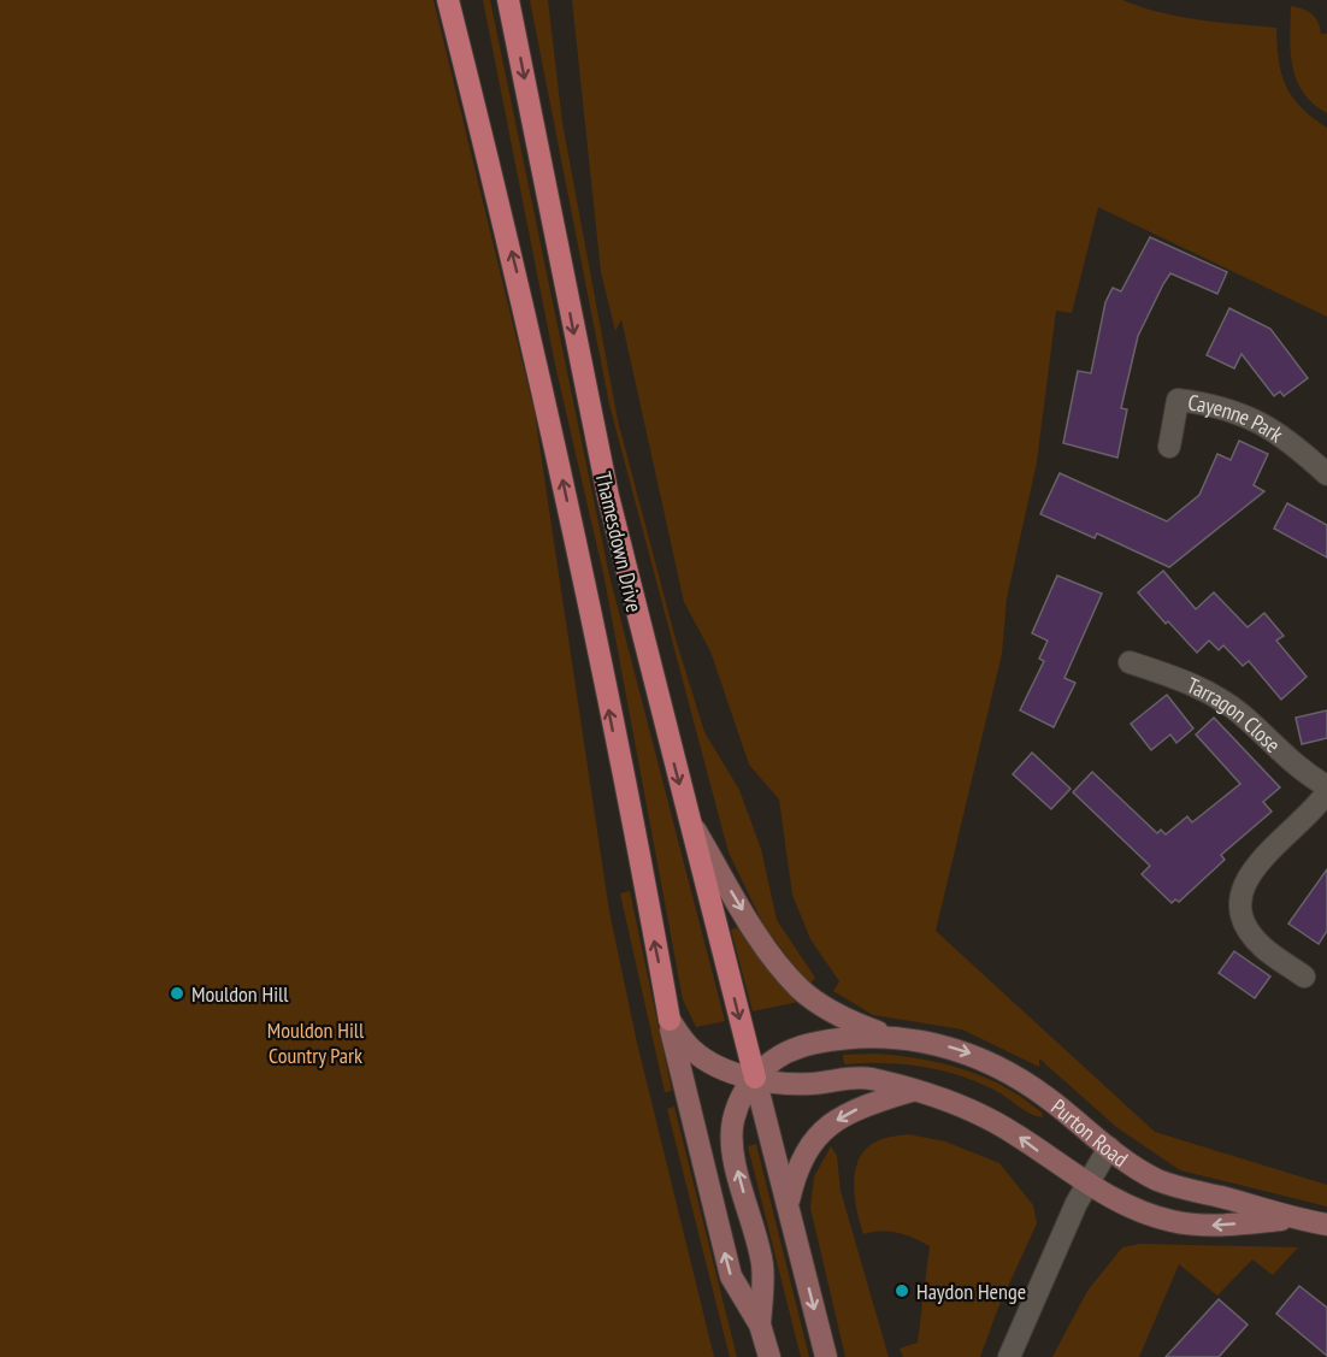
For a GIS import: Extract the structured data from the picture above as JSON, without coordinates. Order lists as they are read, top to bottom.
{
  "streets": {
    "main road": ["Thamesdown Drive", "Purton Road"],
    "street": ["Cayenne Park", "Tarragon Close"]
  },
  "crossings": [
    ["Thamesdown Drive", "Purton Road"]
  ],
  "parks": ["Mouldon Hill Country Park"],
  "places": ["Mouldon Hill", "Haydon Henge"]
}
